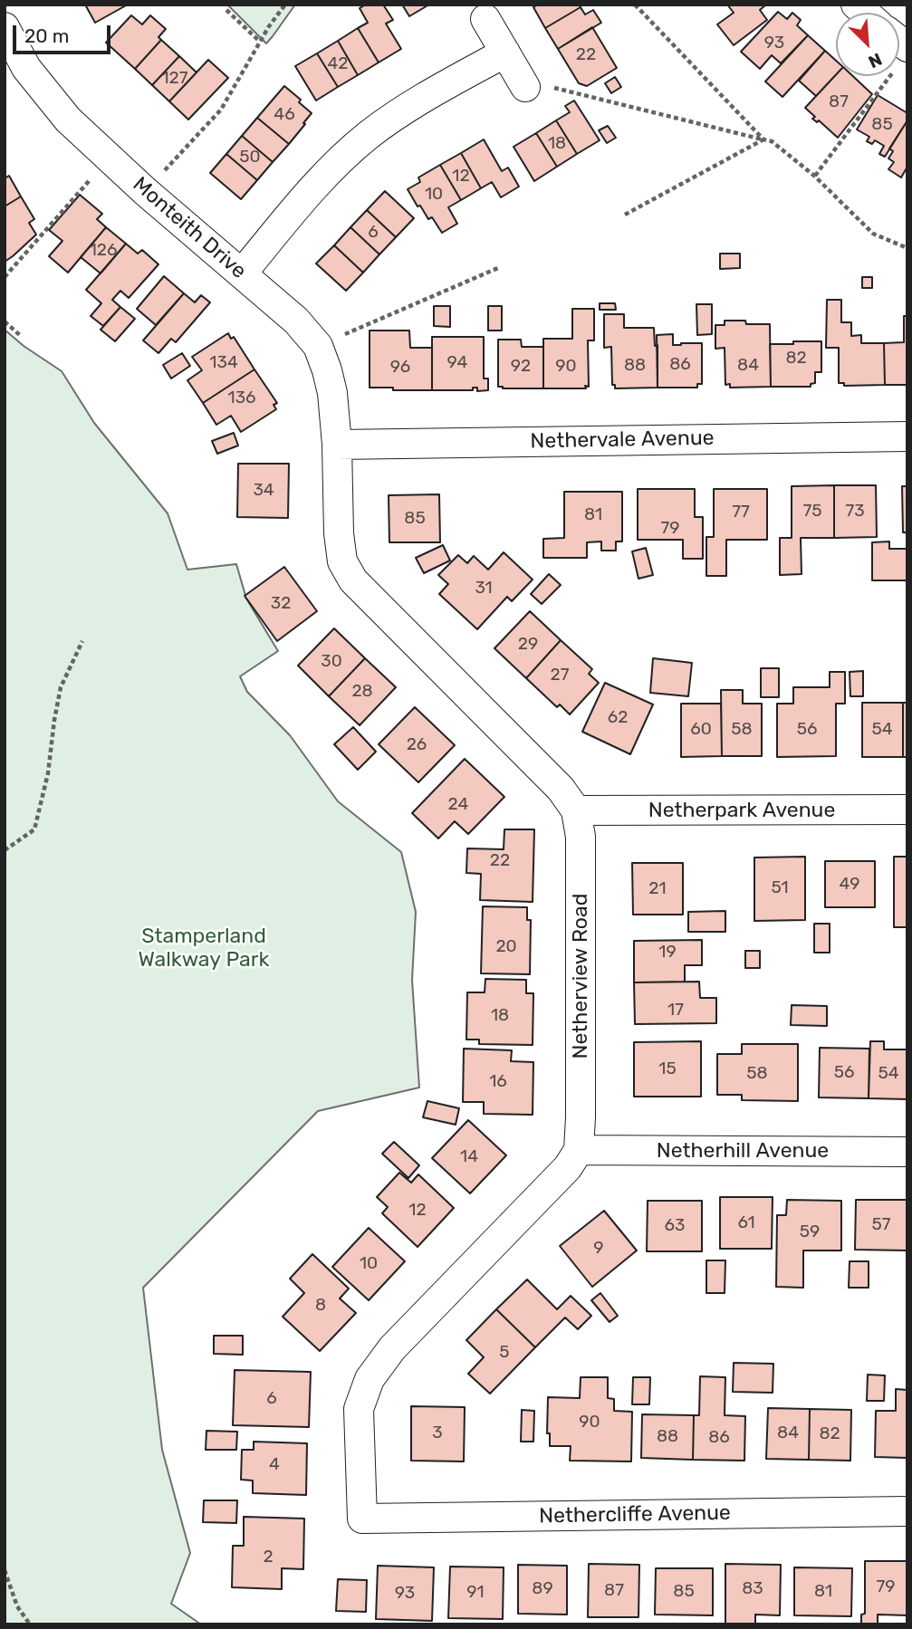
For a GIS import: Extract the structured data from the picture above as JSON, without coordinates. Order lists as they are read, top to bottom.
{
  "streets": {
    "street": [
      "Monteith Drive",
      "Nethervale Avenue",
      "Netherpark Avenue",
      "Netherview Road",
      "Netherhill Avenue",
      "Nethercliffe Avenue"
    ]
  },
  "crossings": [
    ["Monteith Drive", "Nethervale Avenue"],
    ["Monteith Drive", "Netherview Road"],
    ["Nethervale Avenue", "Netherview Road"],
    ["Netherpark Avenue", "Netherview Road"],
    ["Netherview Road", "Netherhill Avenue"],
    ["Netherview Road", "Nethercliffe Avenue"],
    ["Netherhill Avenue", "Nethercliffe Avenue"]
  ],
  "parks": ["Stamperland Walkway Park"],
  "house_numbers": [
    "93",
    "22",
    "42",
    "127",
    "87",
    "46",
    "85",
    "18",
    "50",
    "12",
    "10",
    "6",
    "126",
    "82",
    "134",
    "94",
    "86",
    "88",
    "84",
    "92",
    "90",
    "96",
    "136",
    "34",
    "75",
    "73",
    "77",
    "81",
    "85",
    "79",
    "31",
    "32",
    "29",
    "30",
    "27",
    "28",
    "62",
    "60",
    "58",
    "56",
    "54",
    "26",
    "24",
    "22",
    "49",
    "51",
    "21",
    "20",
    "19",
    "17",
    "18",
    "15",
    "56",
    "58",
    "54",
    "16",
    "14",
    "12",
    "61",
    "57",
    "63",
    "59",
    "9",
    "10",
    "8",
    "5",
    "6",
    "90",
    "3",
    "84",
    "82",
    "88",
    "86",
    "4",
    "2",
    "79",
    "89",
    "83",
    "87",
    "85",
    "81",
    "91",
    "93"
  ],
  "scale_bar": "20 m",
  "north": "bottom right"
}
